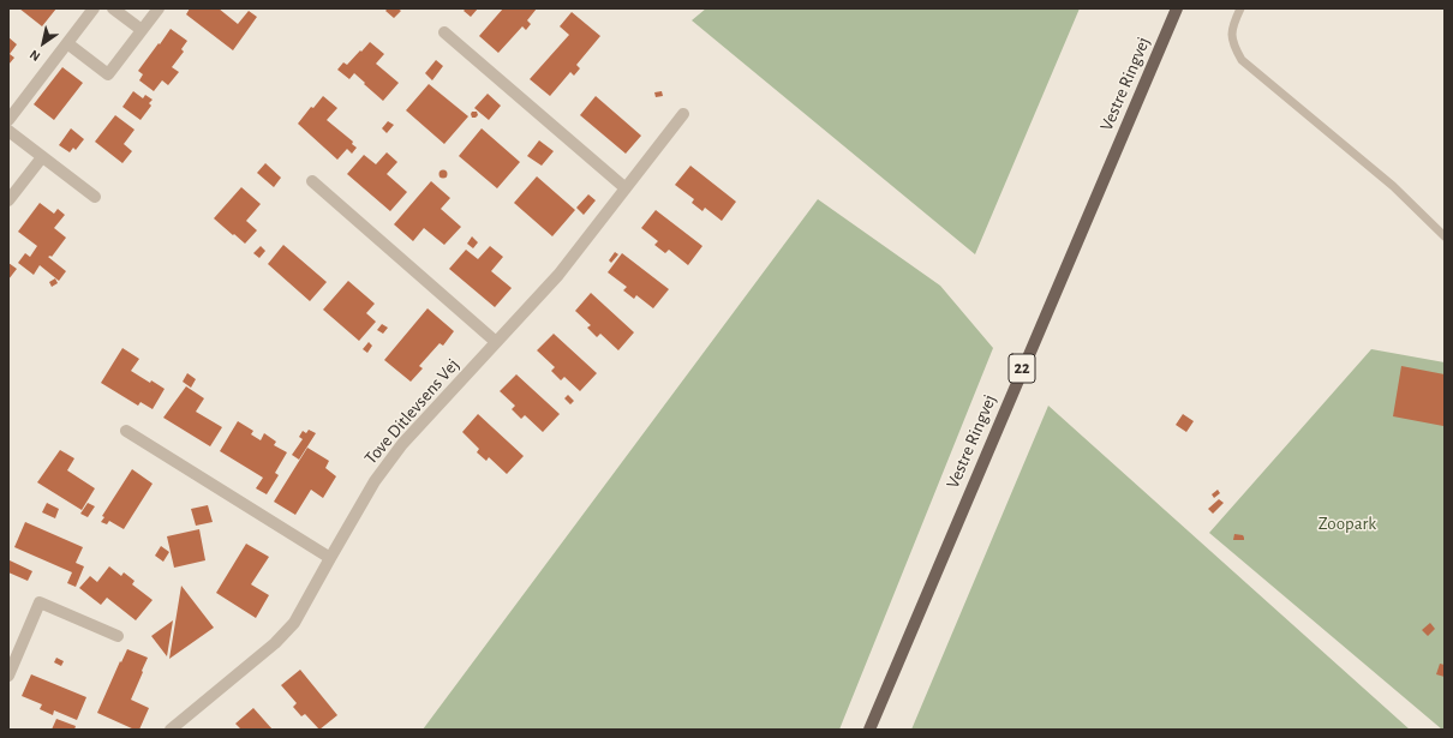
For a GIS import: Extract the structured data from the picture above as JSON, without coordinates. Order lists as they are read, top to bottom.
{
  "streets": {
    "main road": ["Vestre Ringvej", "22"],
    "street": ["Tove Ditlevsens Vej"]
  },
  "parks": ["Zoopark"],
  "north": "bottom left"
}
